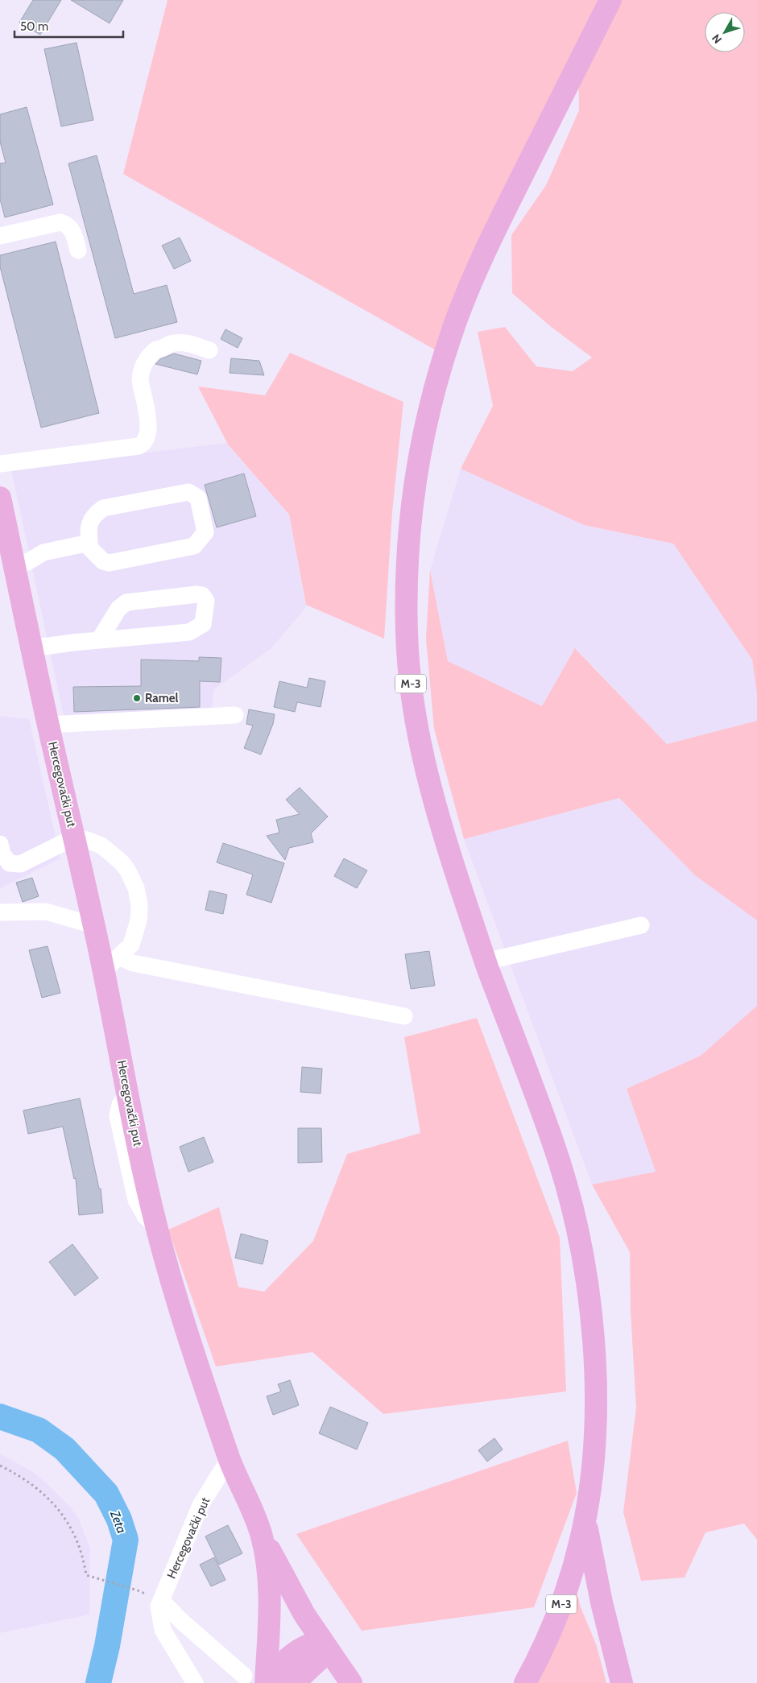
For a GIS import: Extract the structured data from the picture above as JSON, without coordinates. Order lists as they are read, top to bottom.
{
  "streets": {
    "main road": ["M-3", "Hercegovački put"]
  },
  "water": ["Zeta"],
  "places": ["Ramel"],
  "scale_bar": "50 m",
  "north": "bottom left"
}
